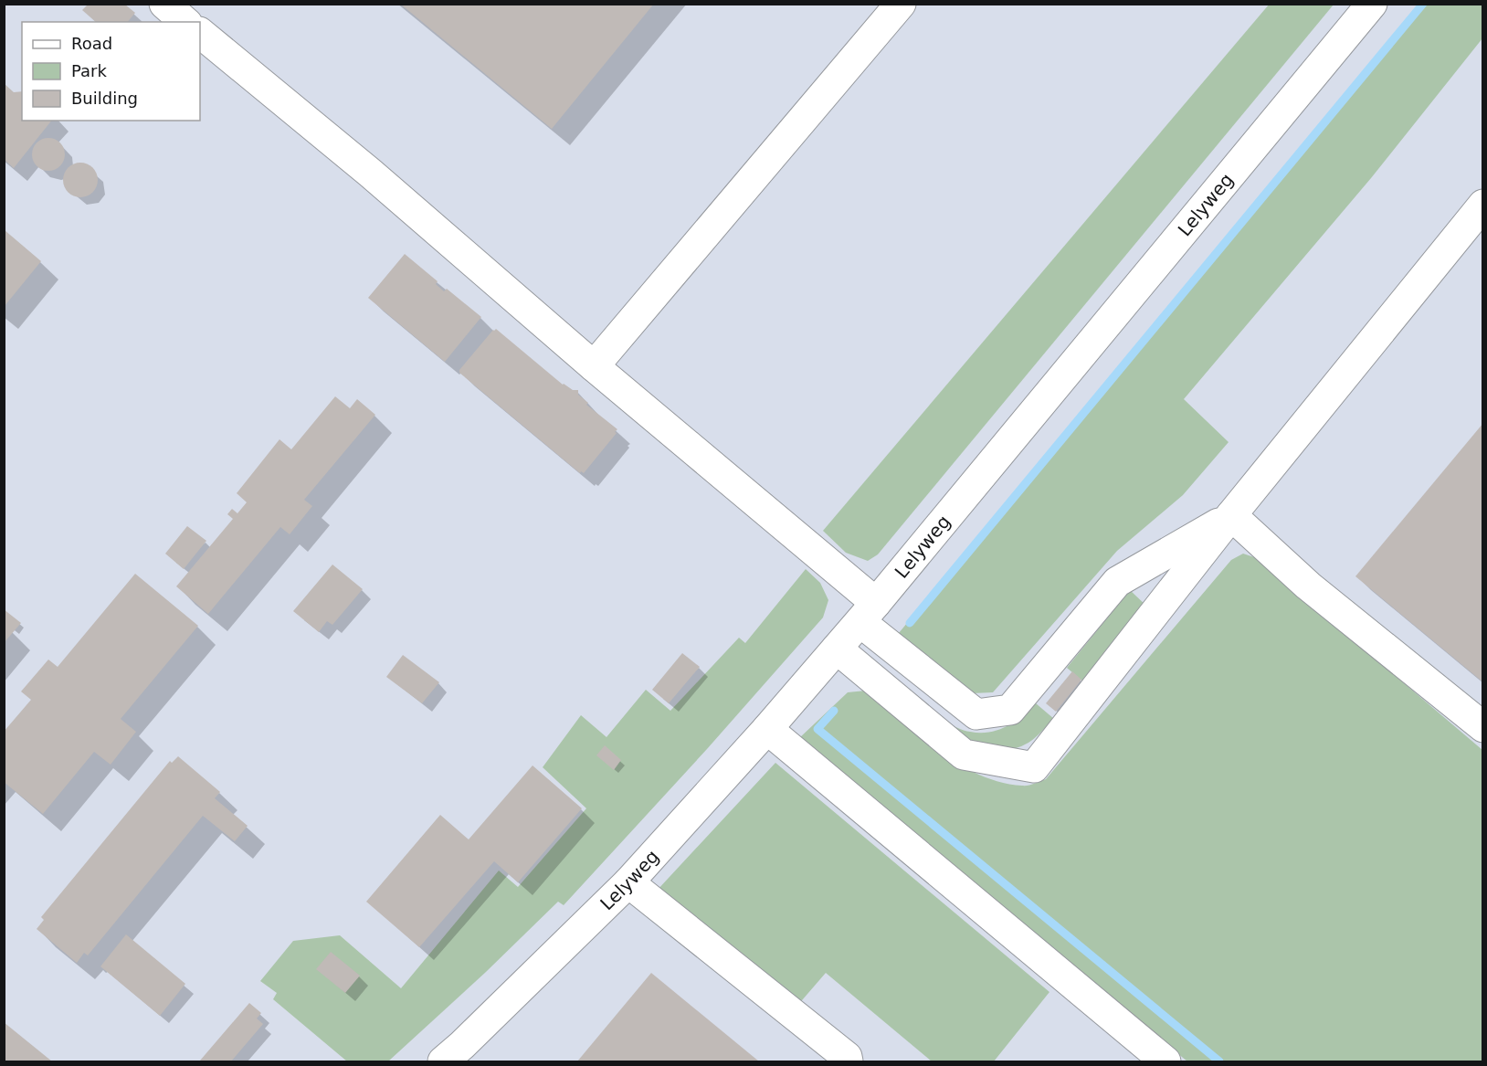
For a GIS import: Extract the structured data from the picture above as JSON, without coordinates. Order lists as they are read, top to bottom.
{
  "streets": {
    "street": ["Lelyweg"]
  },
  "legend": ["Road", "Park", "Building"]
}
